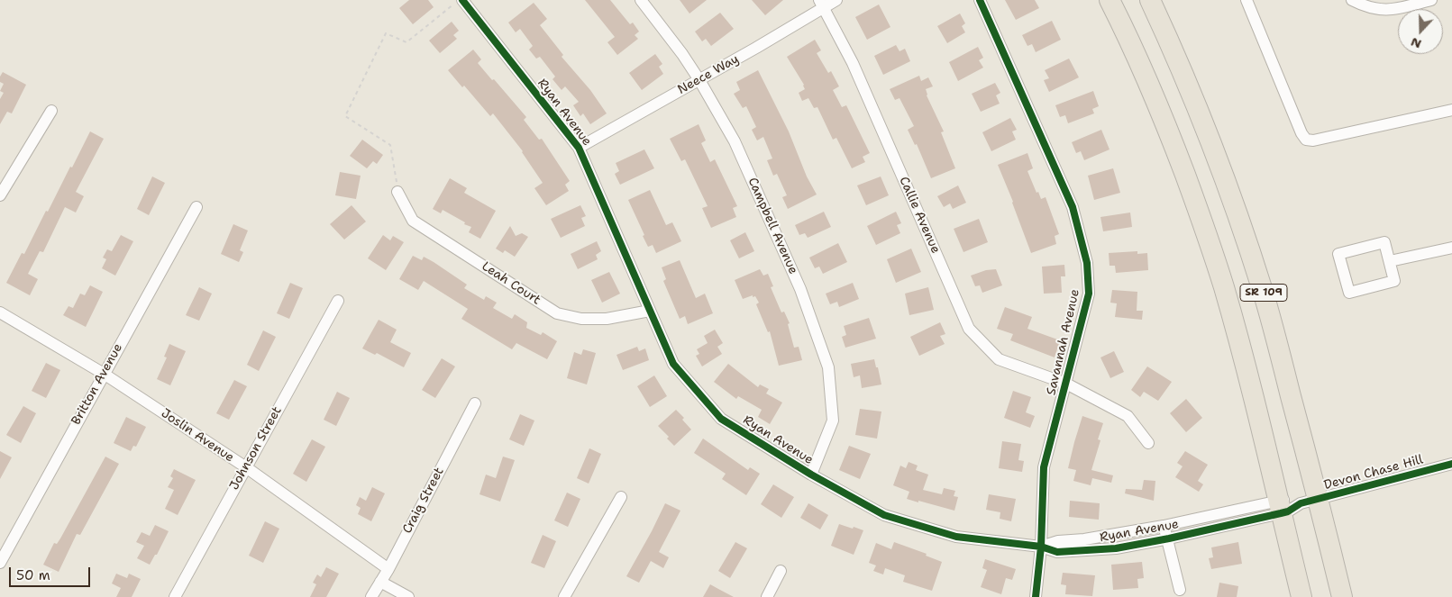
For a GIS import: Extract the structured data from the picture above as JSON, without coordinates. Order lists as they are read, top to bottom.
{
  "streets": {
    "highway": ["SR 109"],
    "street": [
      "Neece Way",
      "Ryan Avenue",
      "Callie Avenue",
      "Campbell Avenue",
      "Leah Court",
      "Savannah Avenue",
      "Britton Avenue",
      "Joslin Avenue",
      "Johnson Street",
      "Devon Chase Hill",
      "Craig Street"
    ]
  },
  "crossings": [
    ["Neece Way", "Ryan Avenue"],
    ["Neece Way", "Callie Avenue"],
    ["Neece Way", "Campbell Avenue"],
    ["Ryan Avenue", "Campbell Avenue"],
    ["Ryan Avenue", "Leah Court"],
    ["Ryan Avenue", "SR 109"],
    ["Ryan Avenue", "Savannah Avenue"],
    ["Ryan Avenue", "Devon Chase Hill"],
    ["Callie Avenue", "Savannah Avenue"],
    ["SR 109", "Devon Chase Hill"],
    ["Britton Avenue", "Joslin Avenue"],
    ["Joslin Avenue", "Johnson Street"],
    ["Joslin Avenue", "Craig Street"]
  ],
  "scale_bar": "50 m",
  "north": "bottom"
}
